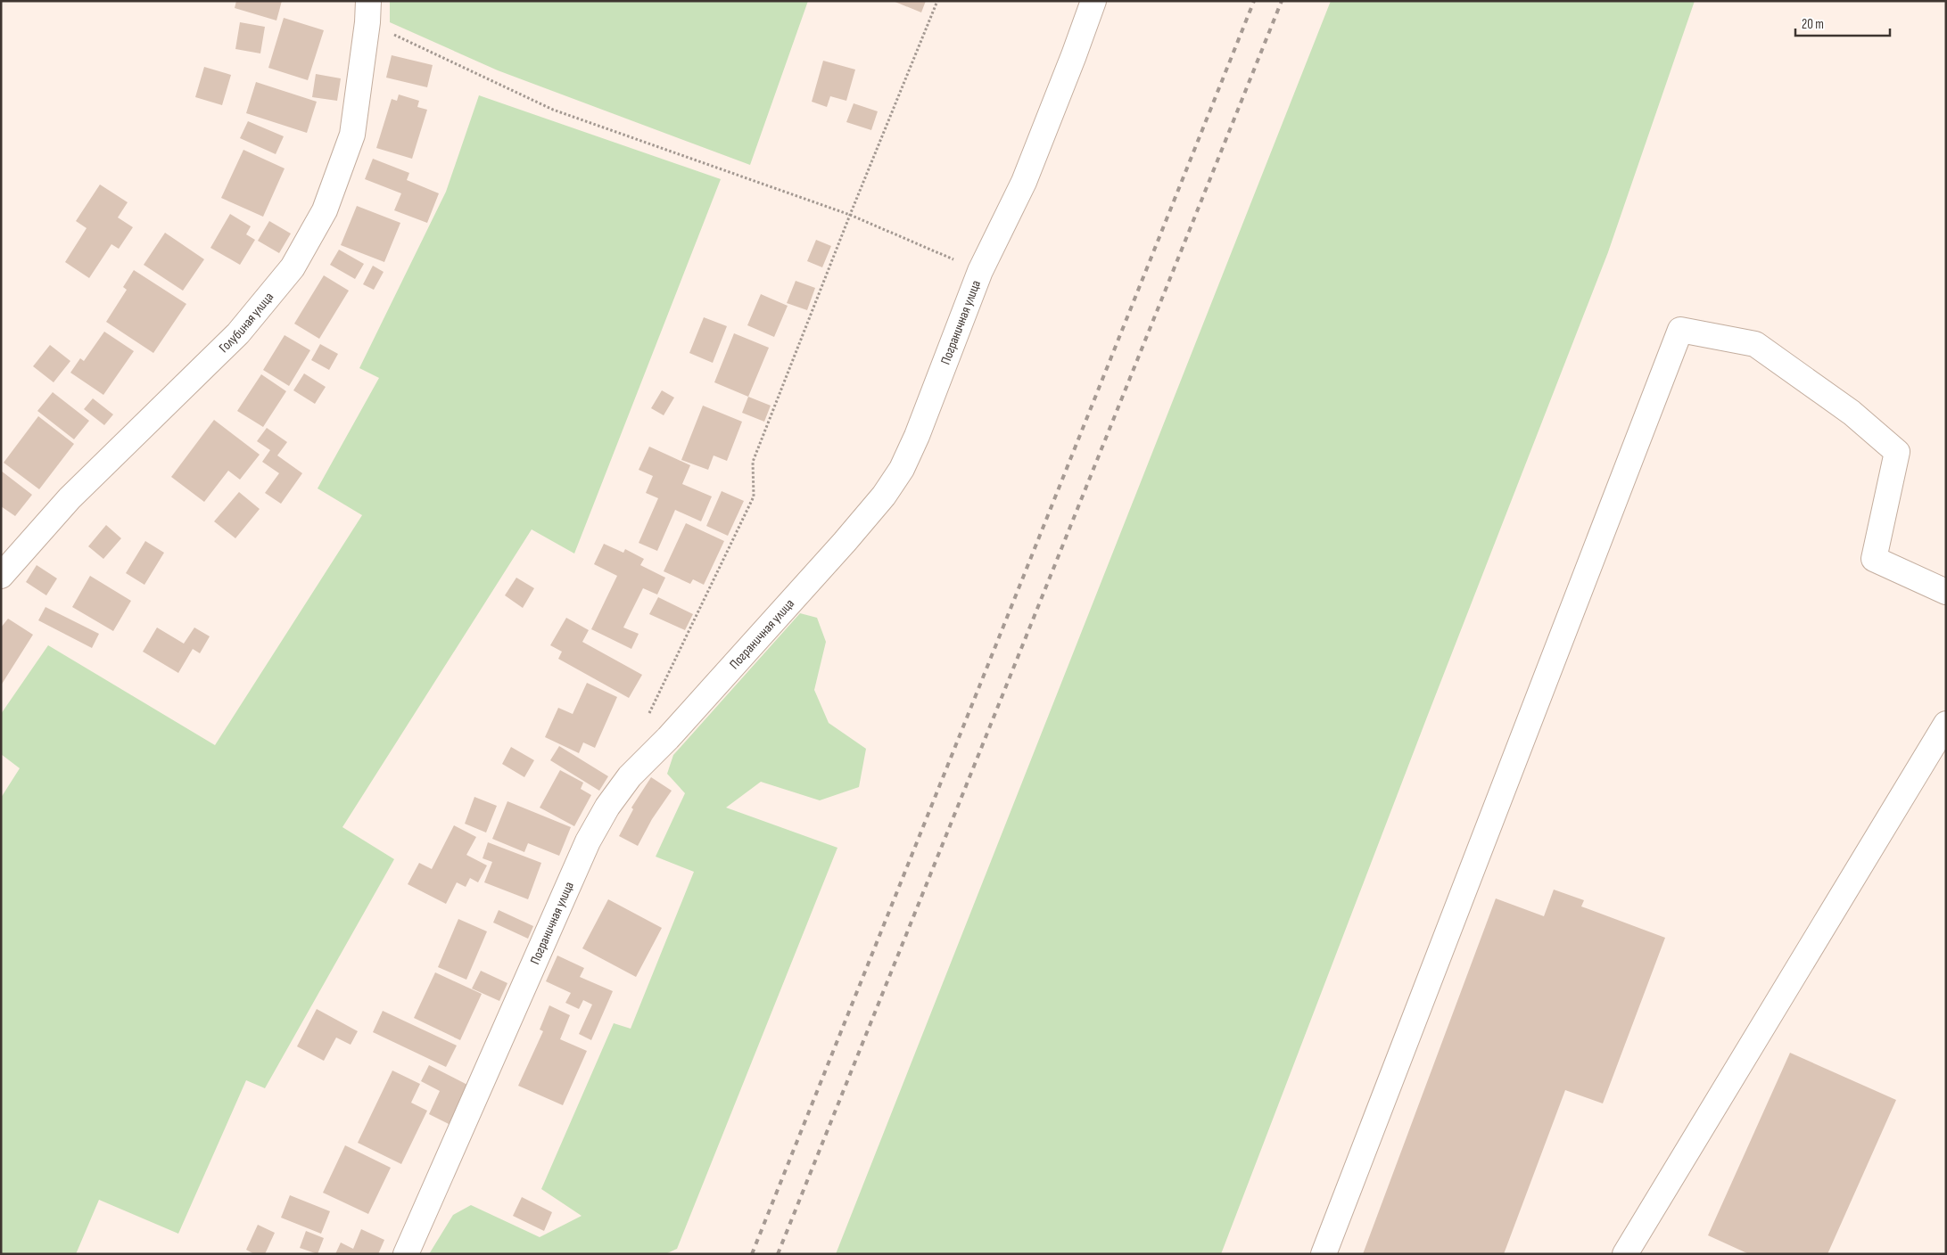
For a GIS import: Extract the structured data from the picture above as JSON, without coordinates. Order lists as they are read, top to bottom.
{
  "streets": {
    "street": ["Голубиная улица", "Пограничная улица"]
  },
  "scale_bar": "20 m"
}
